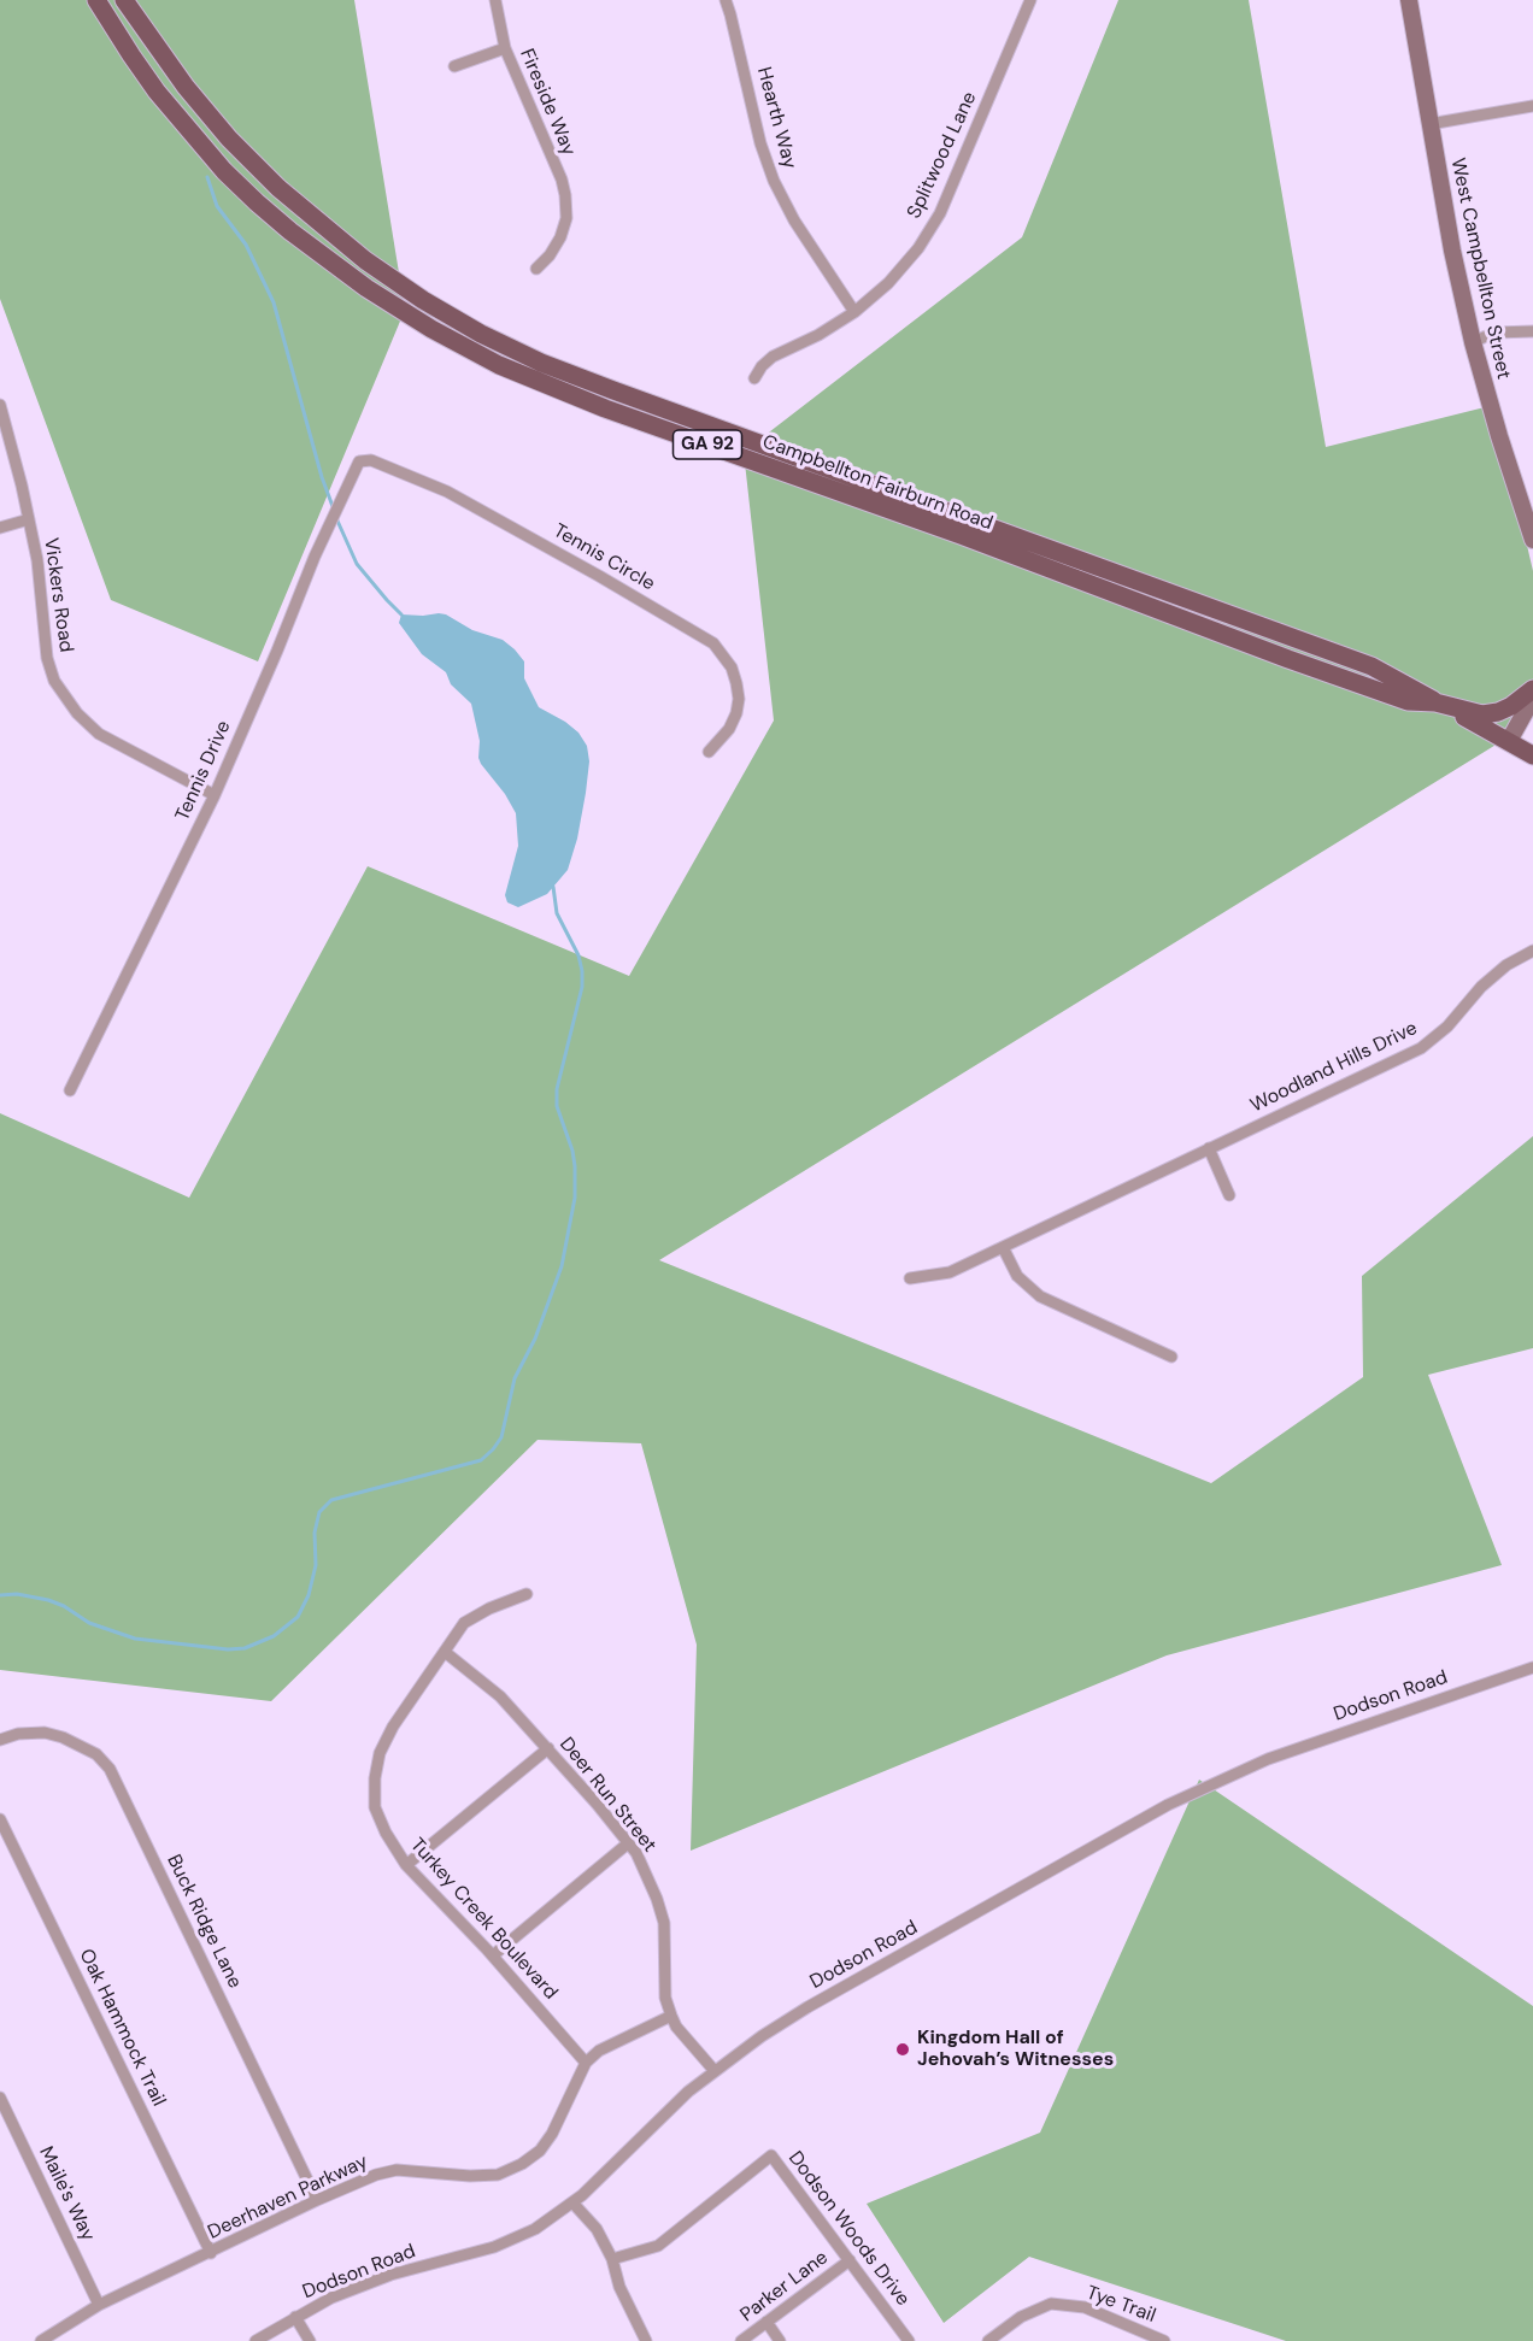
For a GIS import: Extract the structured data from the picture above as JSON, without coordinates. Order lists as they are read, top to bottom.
{
  "streets": {
    "main road": ["West Campbellton Street", "GA 92", "Campbellton Fairburn Road"],
    "street": [
      "Fireside Way",
      "Hearth Way",
      "Splitwood Lane",
      "Tennis Circle",
      "Vickers Road",
      "Tennis Drive",
      "Woodland Hills Drive",
      "Dodson Road",
      "Deer Run Street",
      "Turkey Creek Boulevard",
      "Buck Ridge Lane",
      "Oak Hammock Trail",
      "Maile's Way",
      "Deerhaven Parkway",
      "Dodson Woods Drive",
      "Parker Lane",
      "Tye Trail"
    ]
  },
  "crossings": [
    ["Hearth Way", "Splitwood Lane"],
    ["Tennis Circle", "Tennis Drive"],
    ["Vickers Road", "Tennis Drive"],
    ["Dodson Road", "Deer Run Street"],
    ["Deer Run Street", "Turkey Creek Boulevard"],
    ["Turkey Creek Boulevard", "Deerhaven Parkway"],
    ["Buck Ridge Lane", "Deerhaven Parkway"],
    ["Oak Hammock Trail", "Deerhaven Parkway"],
    ["Maile's Way", "Deerhaven Parkway"],
    ["Dodson Woods Drive", "Parker Lane"]
  ],
  "places": ["Kingdom Hall of Jehovah’s Witnesses"]
}
